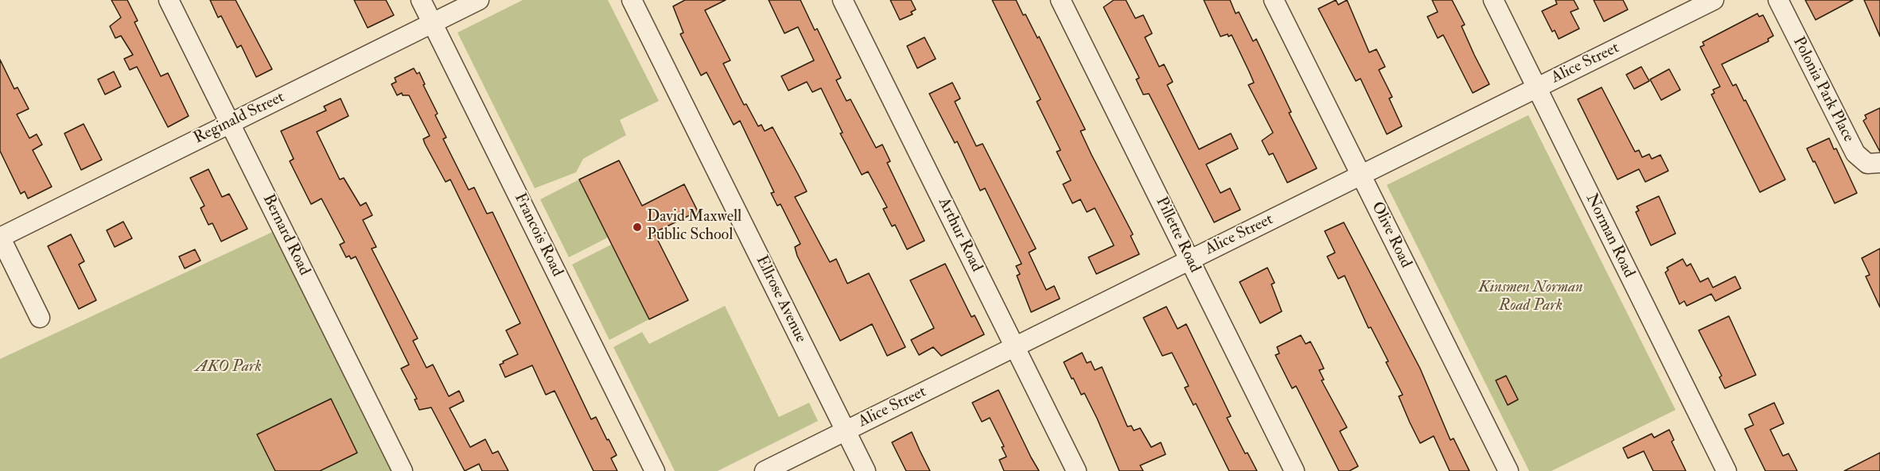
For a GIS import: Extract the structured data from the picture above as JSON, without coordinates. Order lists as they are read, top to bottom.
{
  "streets": {
    "street": [
      "Alice Street",
      "Polonia Park Place",
      "Reginald Street",
      "Bernard Road",
      "Francois Road",
      "Arthur Road",
      "Pillette Road",
      "Olive Road",
      "Norman Road",
      "Ellrose Avenue"
    ]
  },
  "crossings": [
    ["Alice Street", "Arthur Road"],
    ["Alice Street", "Pillette Road"],
    ["Alice Street", "Olive Road"],
    ["Alice Street", "Norman Road"],
    ["Alice Street", "Ellrose Avenue"],
    ["Reginald Street", "Bernard Road"],
    ["Reginald Street", "Francois Road"]
  ],
  "parks": ["Kinsmen Norman Road Park", "AKO Park"],
  "places": ["David Maxwell Public School"]
}
